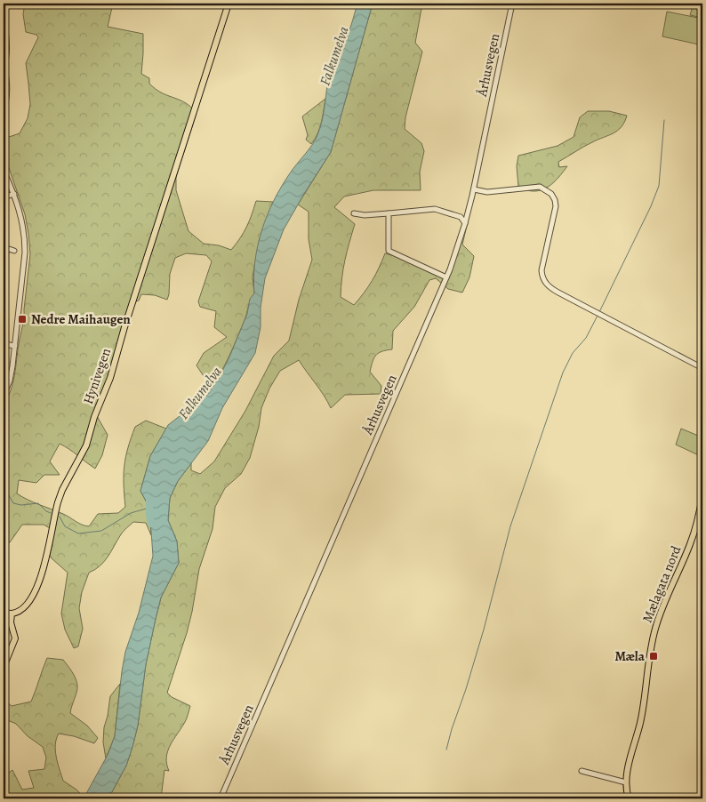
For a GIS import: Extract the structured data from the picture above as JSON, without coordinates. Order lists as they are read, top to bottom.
{
  "streets": {
    "main road": ["Hynivegen", "Mælagata nord"],
    "street": ["Århusvegen"]
  },
  "water": ["Falkumelva"],
  "places": {
    "transit": ["Nedre Maihaugen", "Mæla"]
  }
}
